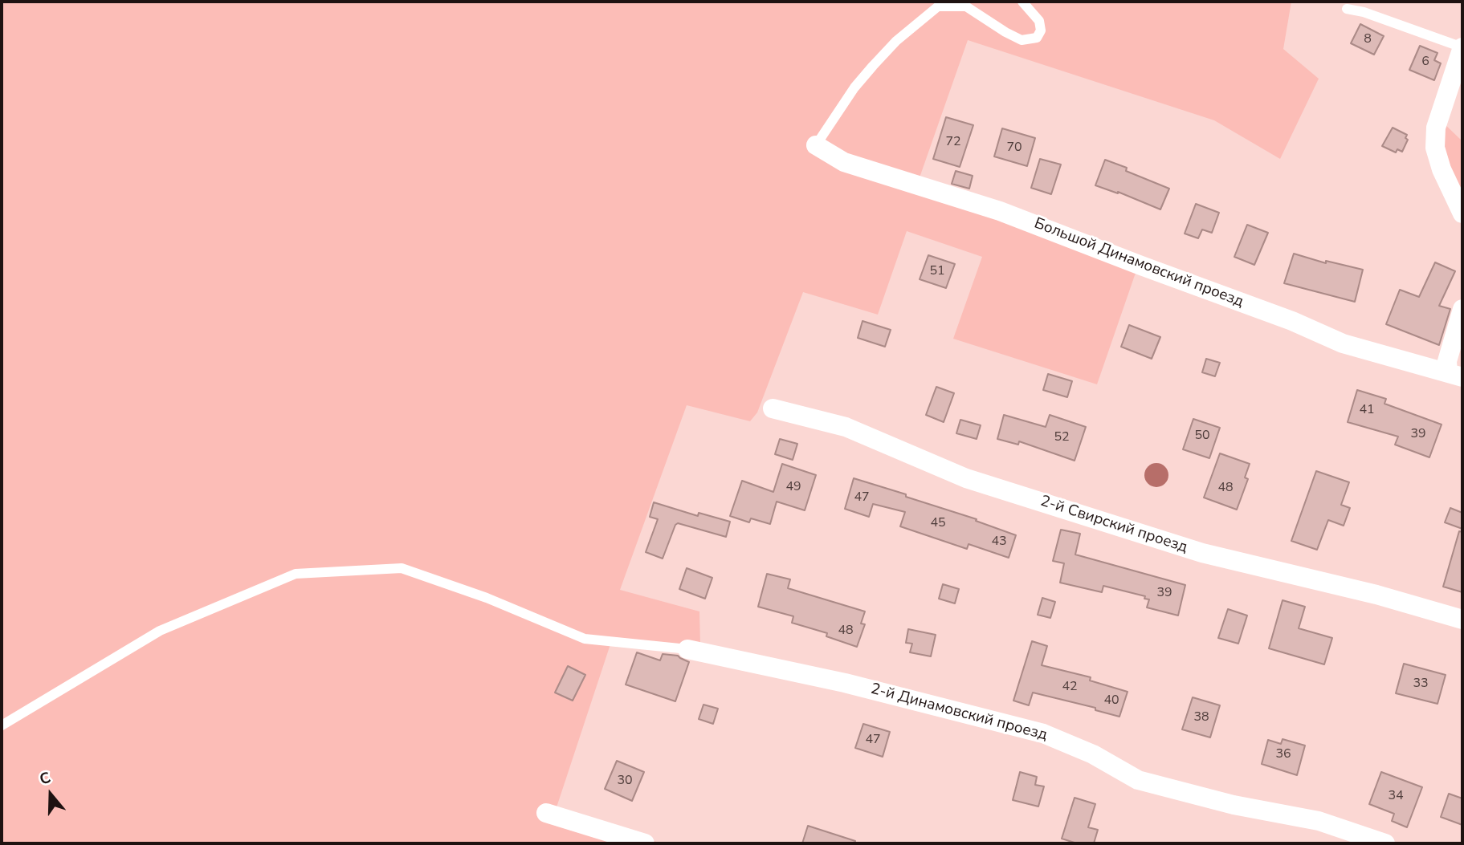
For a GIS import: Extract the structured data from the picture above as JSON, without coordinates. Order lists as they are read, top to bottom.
{
  "streets": {
    "street": ["Большой Динамовский проезд", "2-й Свирский проезд", "2-й Динамовский проезд"]
  },
  "house_numbers": [
    "8",
    "6",
    "72",
    "70",
    "51",
    "41",
    "39",
    "50",
    "52",
    "49",
    "48",
    "47",
    "45",
    "43",
    "39",
    "48",
    "33",
    "42",
    "40",
    "38",
    "47",
    "36",
    "30",
    "34"
  ],
  "north": "top"
}
